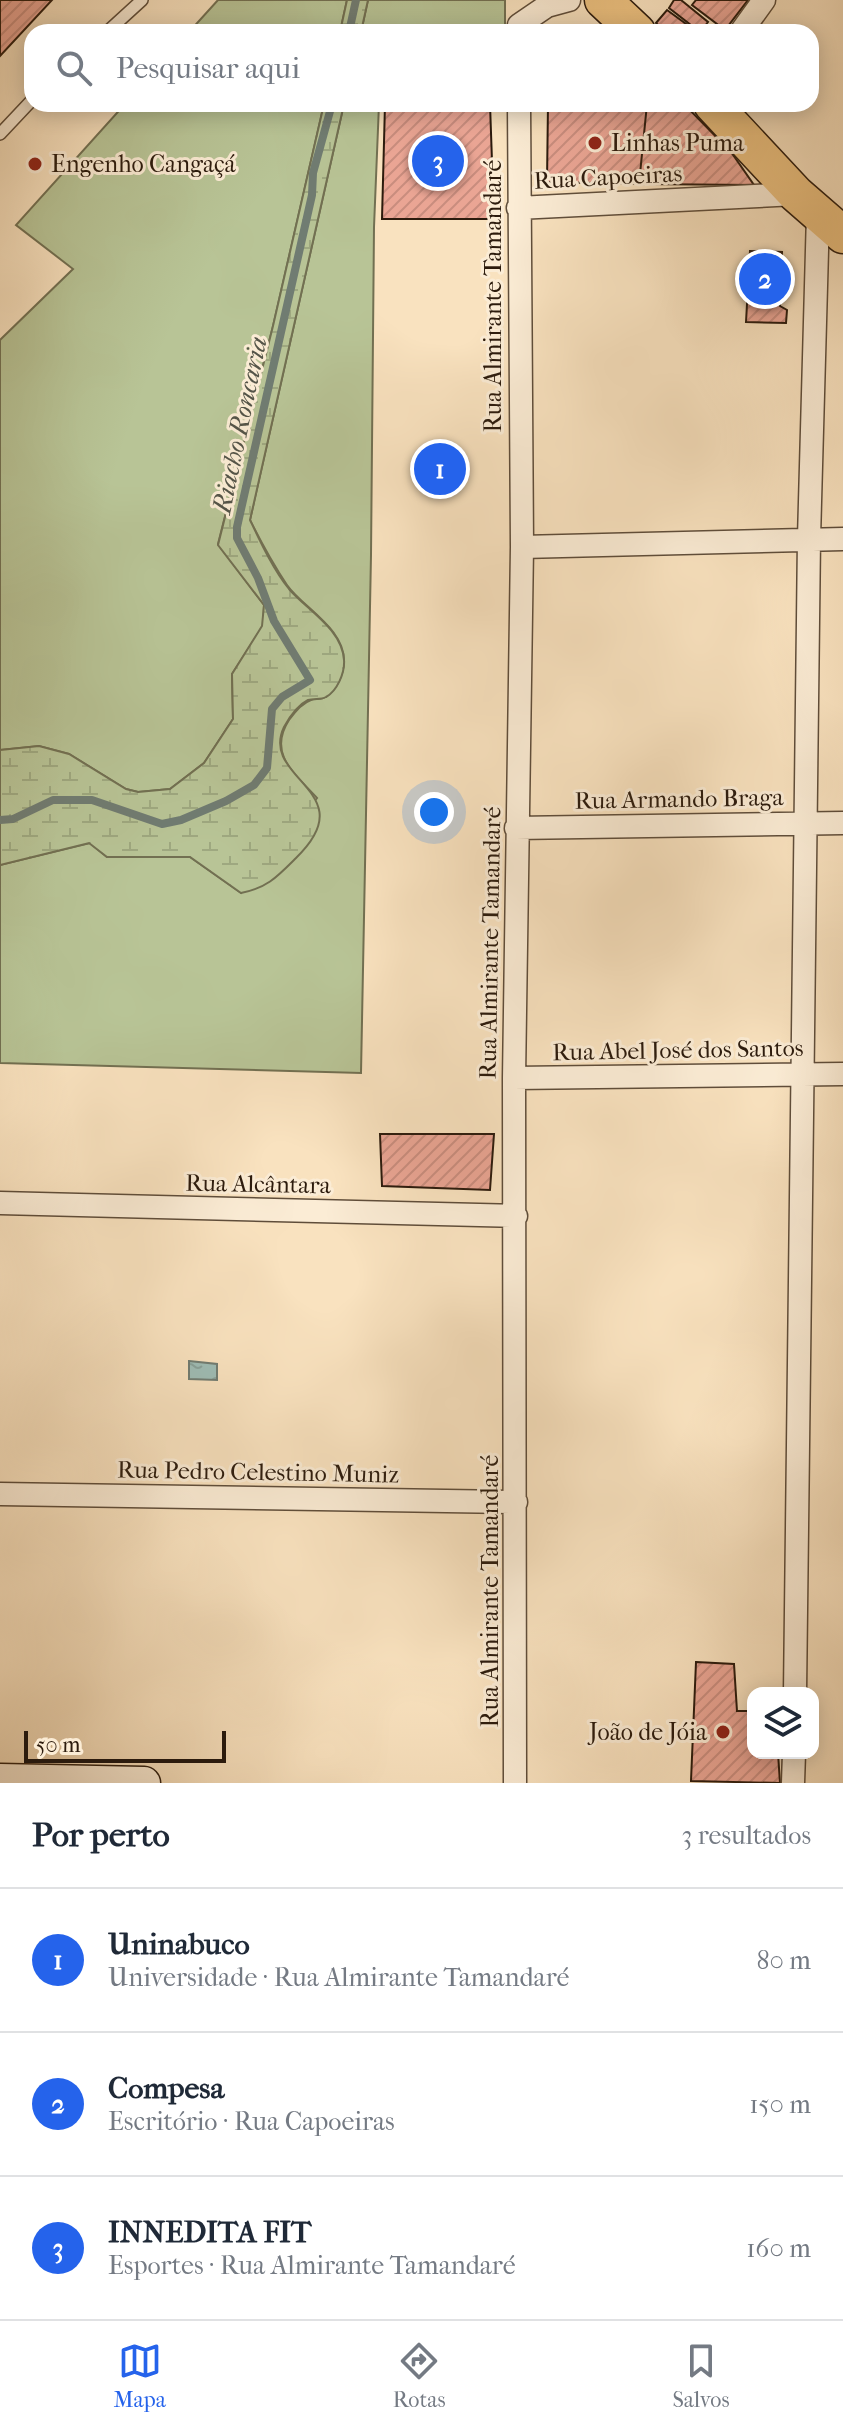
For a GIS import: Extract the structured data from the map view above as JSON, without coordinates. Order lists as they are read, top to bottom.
{
  "streets": {
    "street": [
      "Rua Capoeiras",
      "Rua Almirante Tamandaré",
      "Rua Armando Braga",
      "Rua Abel José dos Santos",
      "Rua Alcântara",
      "Rua Pedro Celestino Muniz"
    ]
  },
  "crossings": [
    ["Rua Capoeiras", "Rua Almirante Tamandaré"],
    ["Rua Almirante Tamandaré", "Rua Armando Braga"],
    ["Rua Almirante Tamandaré", "Rua Abel José dos Santos"],
    ["Rua Almirante Tamandaré", "Rua Alcântara"],
    ["Rua Almirante Tamandaré", "Rua Pedro Celestino Muniz"]
  ],
  "water": ["Riacho Roncaria"],
  "places": ["Linhas Puma", "Engenho Cangaçá", "João de Jóia"],
  "scale_bar": "50 m",
  "page": {
    "search": "Pesquisar aqui",
    "pins": ["3", "2", "1"],
    "scale": "50 m",
    "heading": ["Por perto", "3 resultados"],
    "list": [
      {
        "mark": "1",
        "name": "Uninabuco",
        "note": "Universidade · Rua Almirante Tamandaré",
        "value": "80 m"
      },
      {
        "mark": "2",
        "name": "Compesa",
        "note": "Escritório · Rua Capoeiras",
        "value": "150 m"
      },
      {
        "mark": "3",
        "name": "INNEDITA FIT",
        "note": "Esportes · Rua Almirante Tamandaré",
        "value": "160 m"
      }
    ],
    "nav": ["Mapa", "Rotas", "Salvos"]
  }
}
